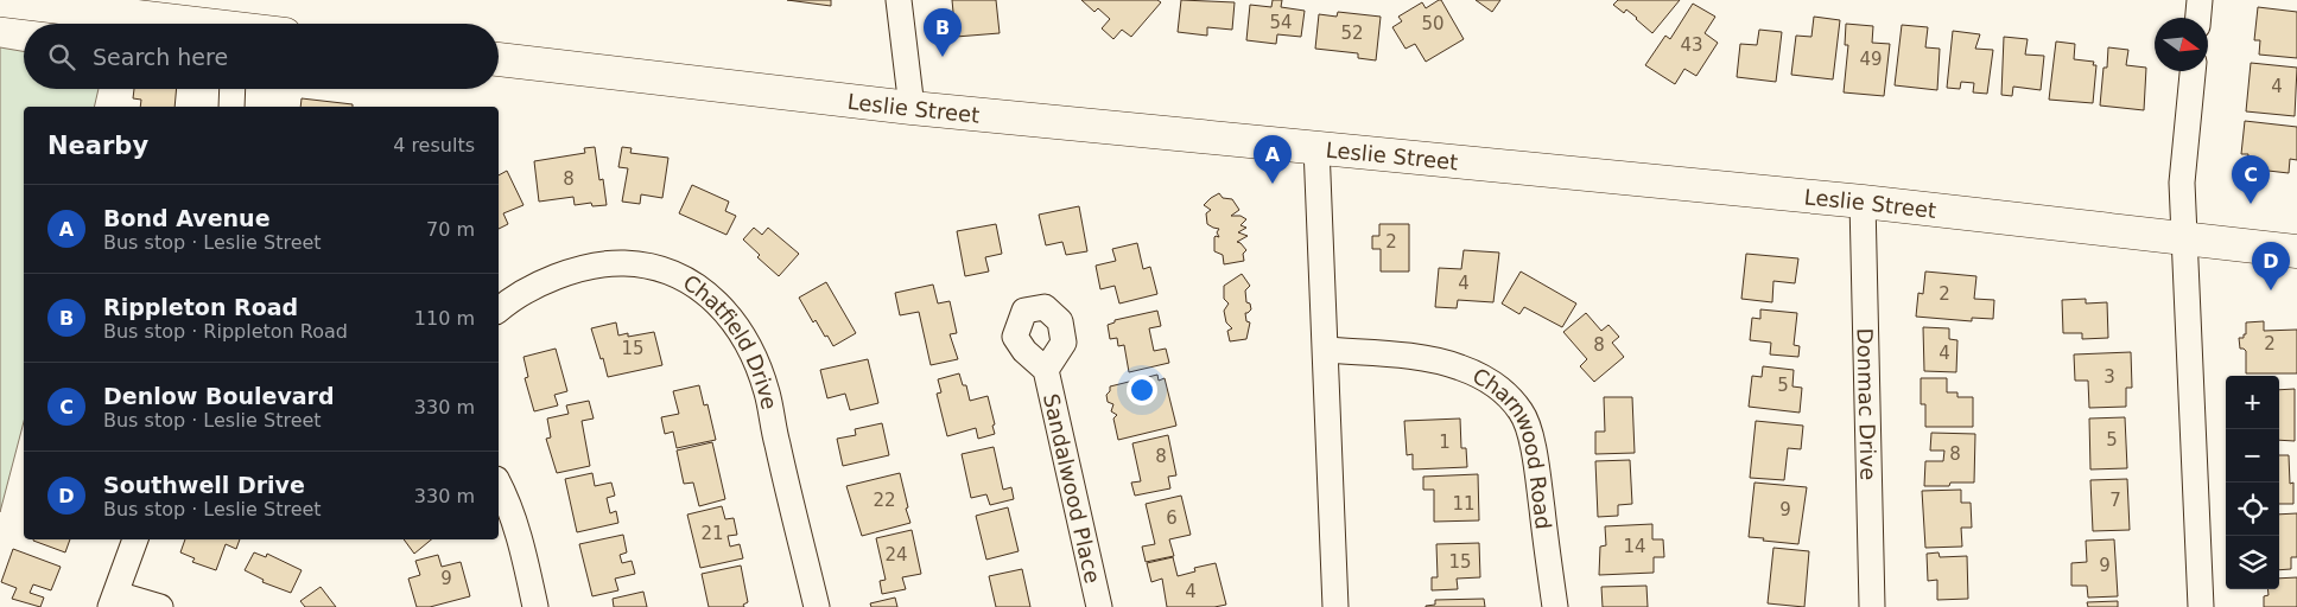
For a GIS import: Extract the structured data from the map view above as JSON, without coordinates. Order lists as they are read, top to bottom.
{
  "streets": {
    "main road": ["Leslie Street"],
    "street": [
      "Chatfield Drive",
      "Donmac Drive",
      "Charnwood Road",
      "Sandalwood Place"
    ]
  },
  "crossings": [
    ["Leslie Street", "Donmac Drive"]
  ],
  "house_numbers": [
    "54",
    "50",
    "52",
    "43",
    "49",
    "4",
    "8",
    "2",
    "4",
    "2",
    "2",
    "8",
    "15",
    "4",
    "3",
    "5",
    "5",
    "1",
    "8",
    "8",
    "22",
    "7",
    "11",
    "9",
    "6",
    "21",
    "14",
    "24",
    "15",
    "9",
    "9",
    "4"
  ],
  "north": "right",
  "page": {
    "pins": [
      "B",
      "A",
      "C",
      "D"
    ],
    "search": "Search here",
    "heading": ["Nearby", "4 results"],
    "list": [
      {
        "mark": "A",
        "name": "Bond Avenue",
        "note": "Bus stop · Leslie Street",
        "value": "70 m"
      },
      {
        "mark": "B",
        "name": "Rippleton Road",
        "note": "Bus stop · Rippleton Road",
        "value": "110 m"
      },
      {
        "mark": "C",
        "name": "Denlow Boulevard",
        "note": "Bus stop · Leslie Street",
        "value": "330 m"
      },
      {
        "mark": "D",
        "name": "Southwell Drive",
        "note": "Bus stop · Leslie Street",
        "value": "330 m"
      }
    ],
    "map_buttons": ["+", "−"]
  }
}
